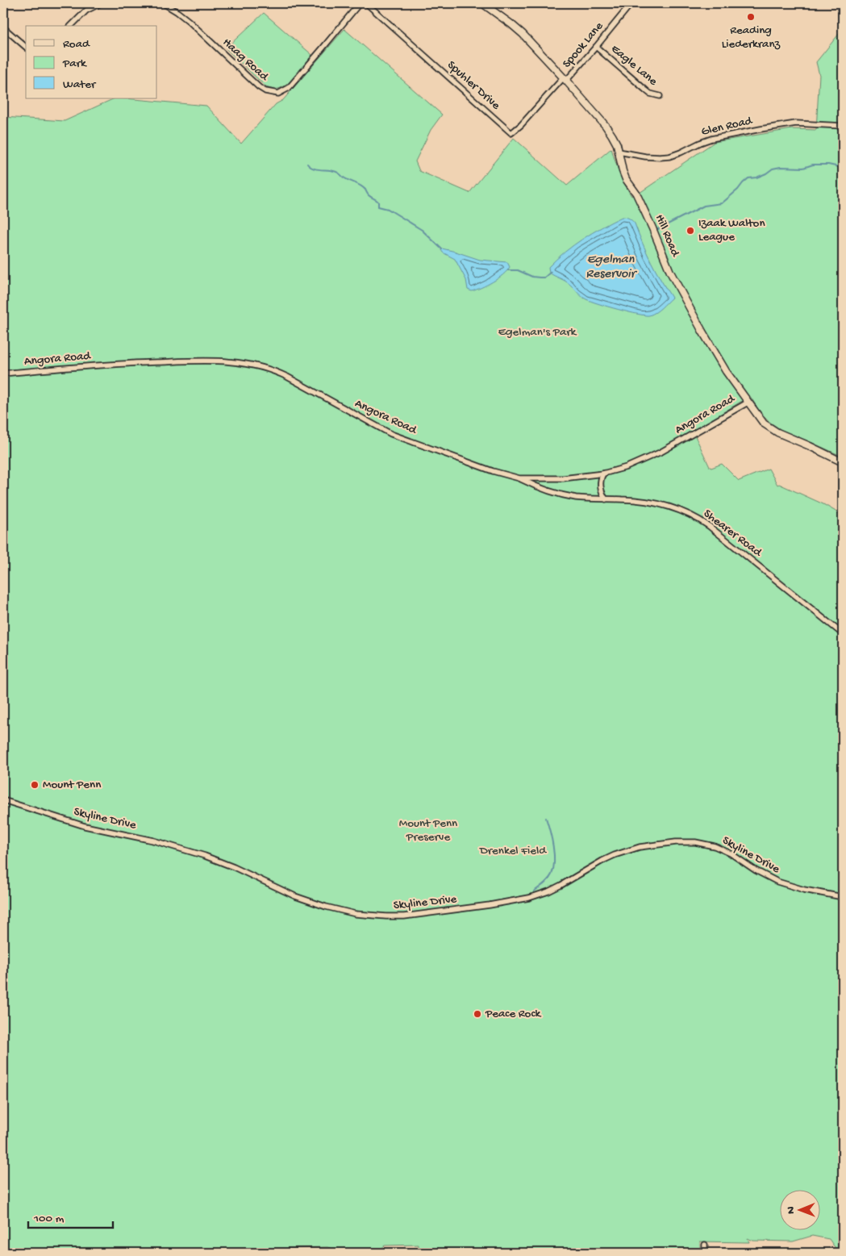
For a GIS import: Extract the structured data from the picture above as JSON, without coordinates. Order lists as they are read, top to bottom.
{
  "streets": {
    "street": [
      "Spook Lane",
      "Haag Road",
      "Eagle Lane",
      "Spuhler Drive",
      "Glen Road",
      "Hill Road",
      "Angora Road",
      "Shearer Road",
      "Skyline Drive"
    ]
  },
  "crossings": [
    ["Spook Lane", "Eagle Lane"],
    ["Spook Lane", "Spuhler Drive"],
    ["Spook Lane", "Hill Road"],
    ["Spuhler Drive", "Hill Road"],
    ["Glen Road", "Hill Road"],
    ["Hill Road", "Angora Road"],
    ["Angora Road", "Shearer Road"]
  ],
  "water": ["Egelman Reservoir"],
  "parks": ["Egelman's Park", "Mount Penn Preserve", "Drenkel Field"],
  "places": [
    "Reading Liederkranz",
    "Izaak Walton League",
    "Mount Penn",
    "Peace Rock"
  ],
  "legend": ["Road", "Park", "Water"],
  "scale_bar": "100 m",
  "north": "left"
}
